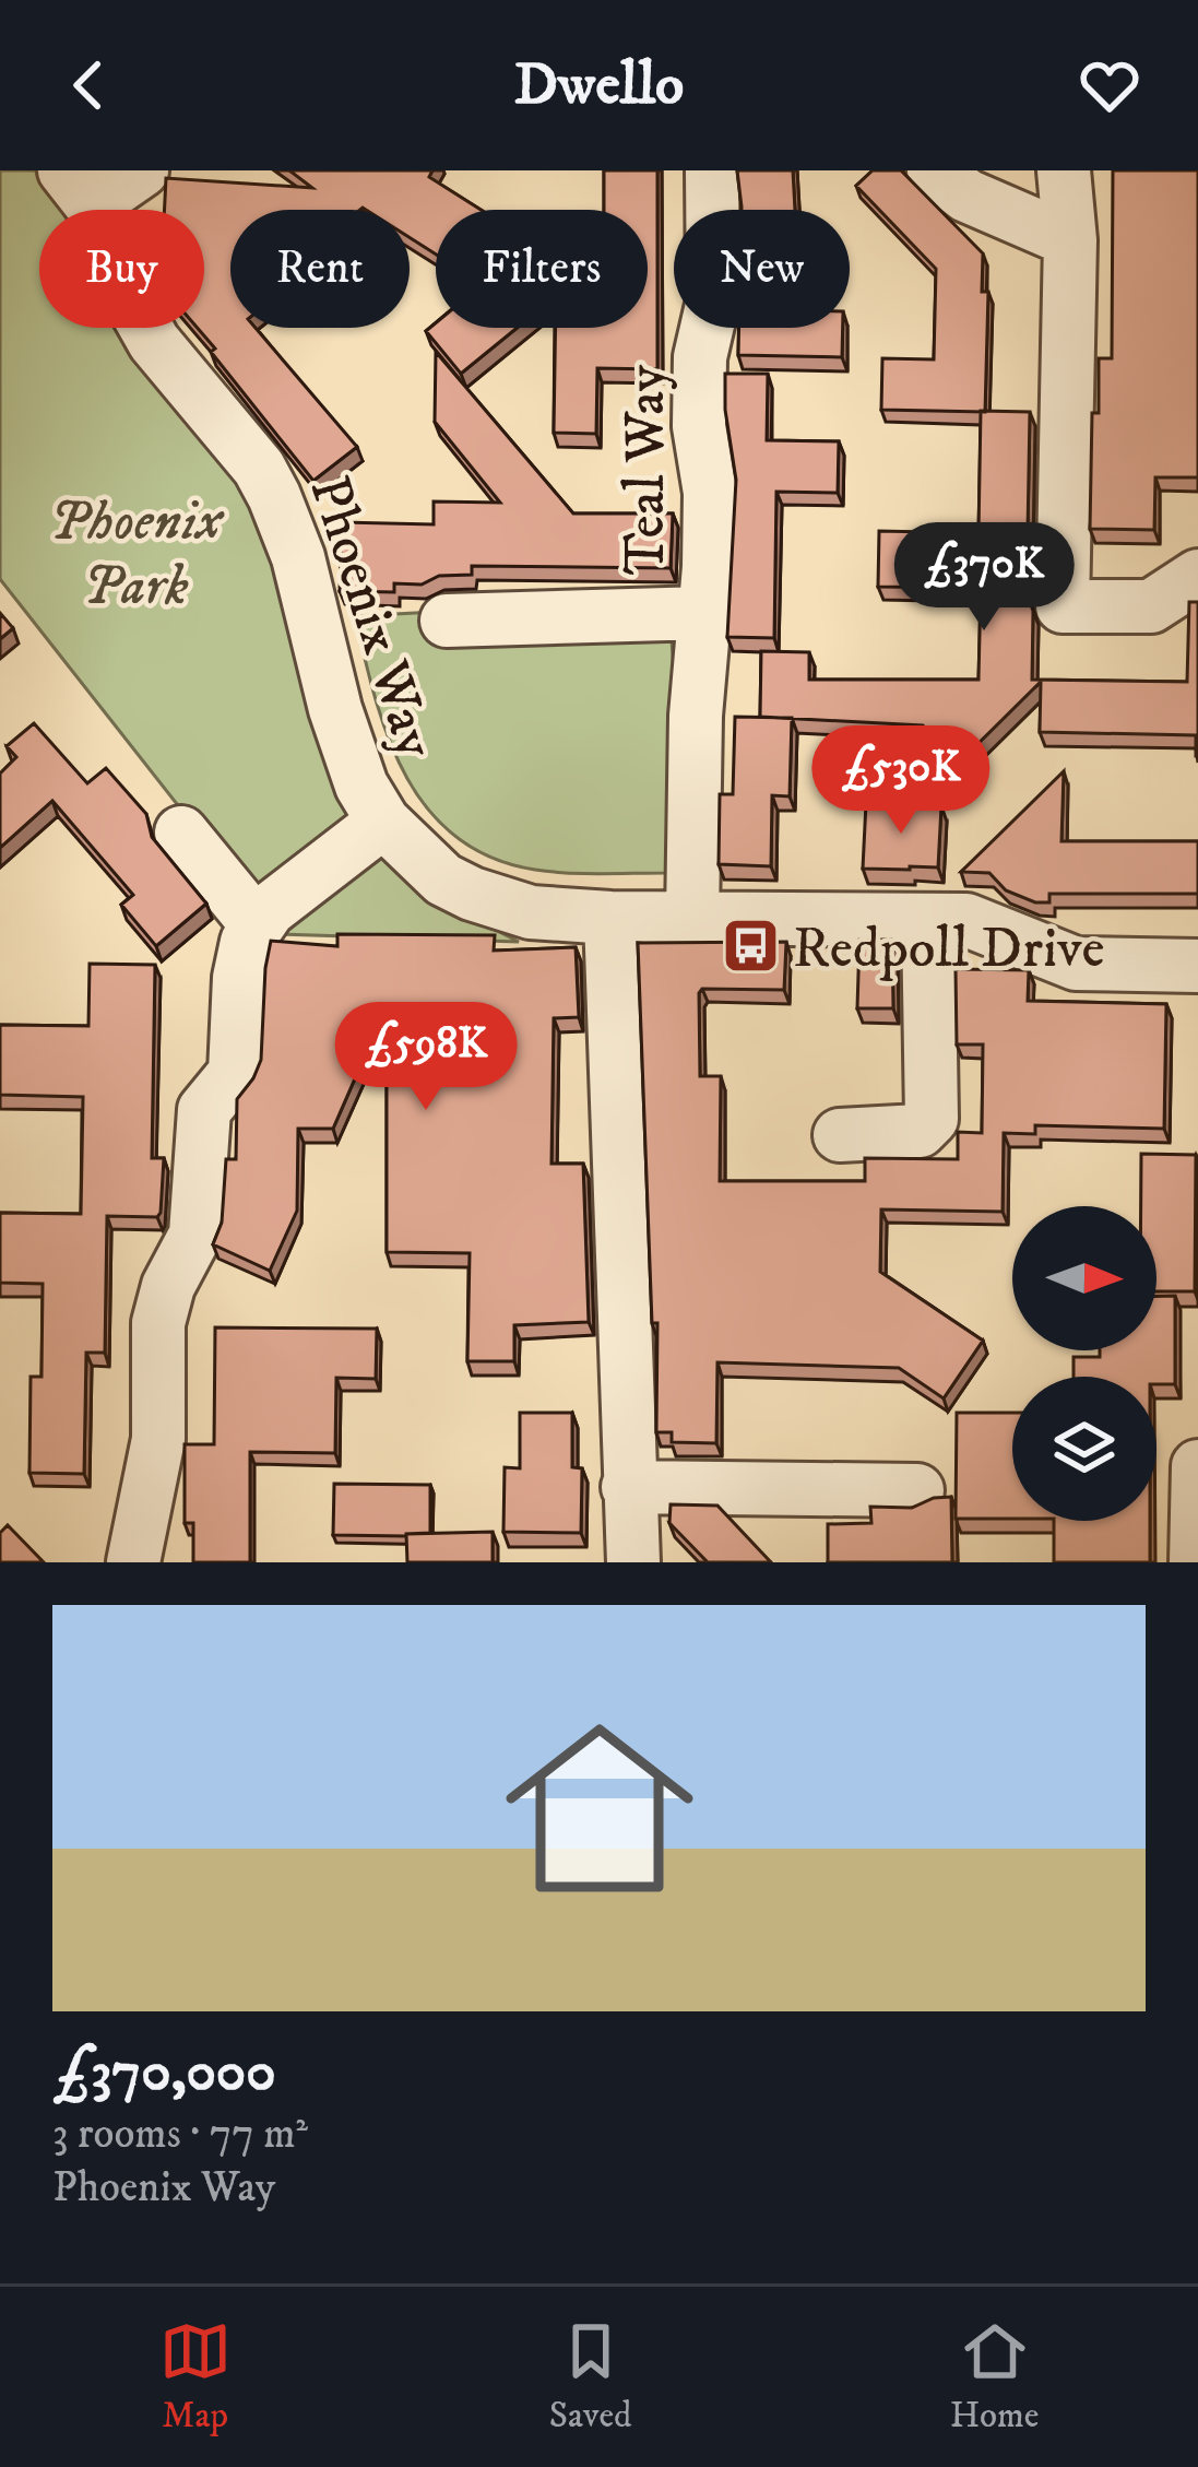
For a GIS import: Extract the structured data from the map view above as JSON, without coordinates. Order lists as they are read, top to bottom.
{
  "streets": {
    "street": ["Teal Way", "Phoenix Way"]
  },
  "crossings": [
    ["Teal Way", "Phoenix Way"]
  ],
  "parks": ["Phoenix Park"],
  "places": {
    "bus stop": ["Redpoll Drive"]
  },
  "north": "right",
  "page": {
    "header": "Dwello",
    "chip": [
      "Buy",
      "Rent",
      "Filters",
      "New"
    ],
    "price": ["£370K", "£530K", "£598K"],
    "list": [
      {
        "name": "£370,000",
        "note": "3 rooms · 77 m² · Phoenix Way"
      }
    ],
    "tabs": ["Map", "Saved", "Home"]
  }
}
